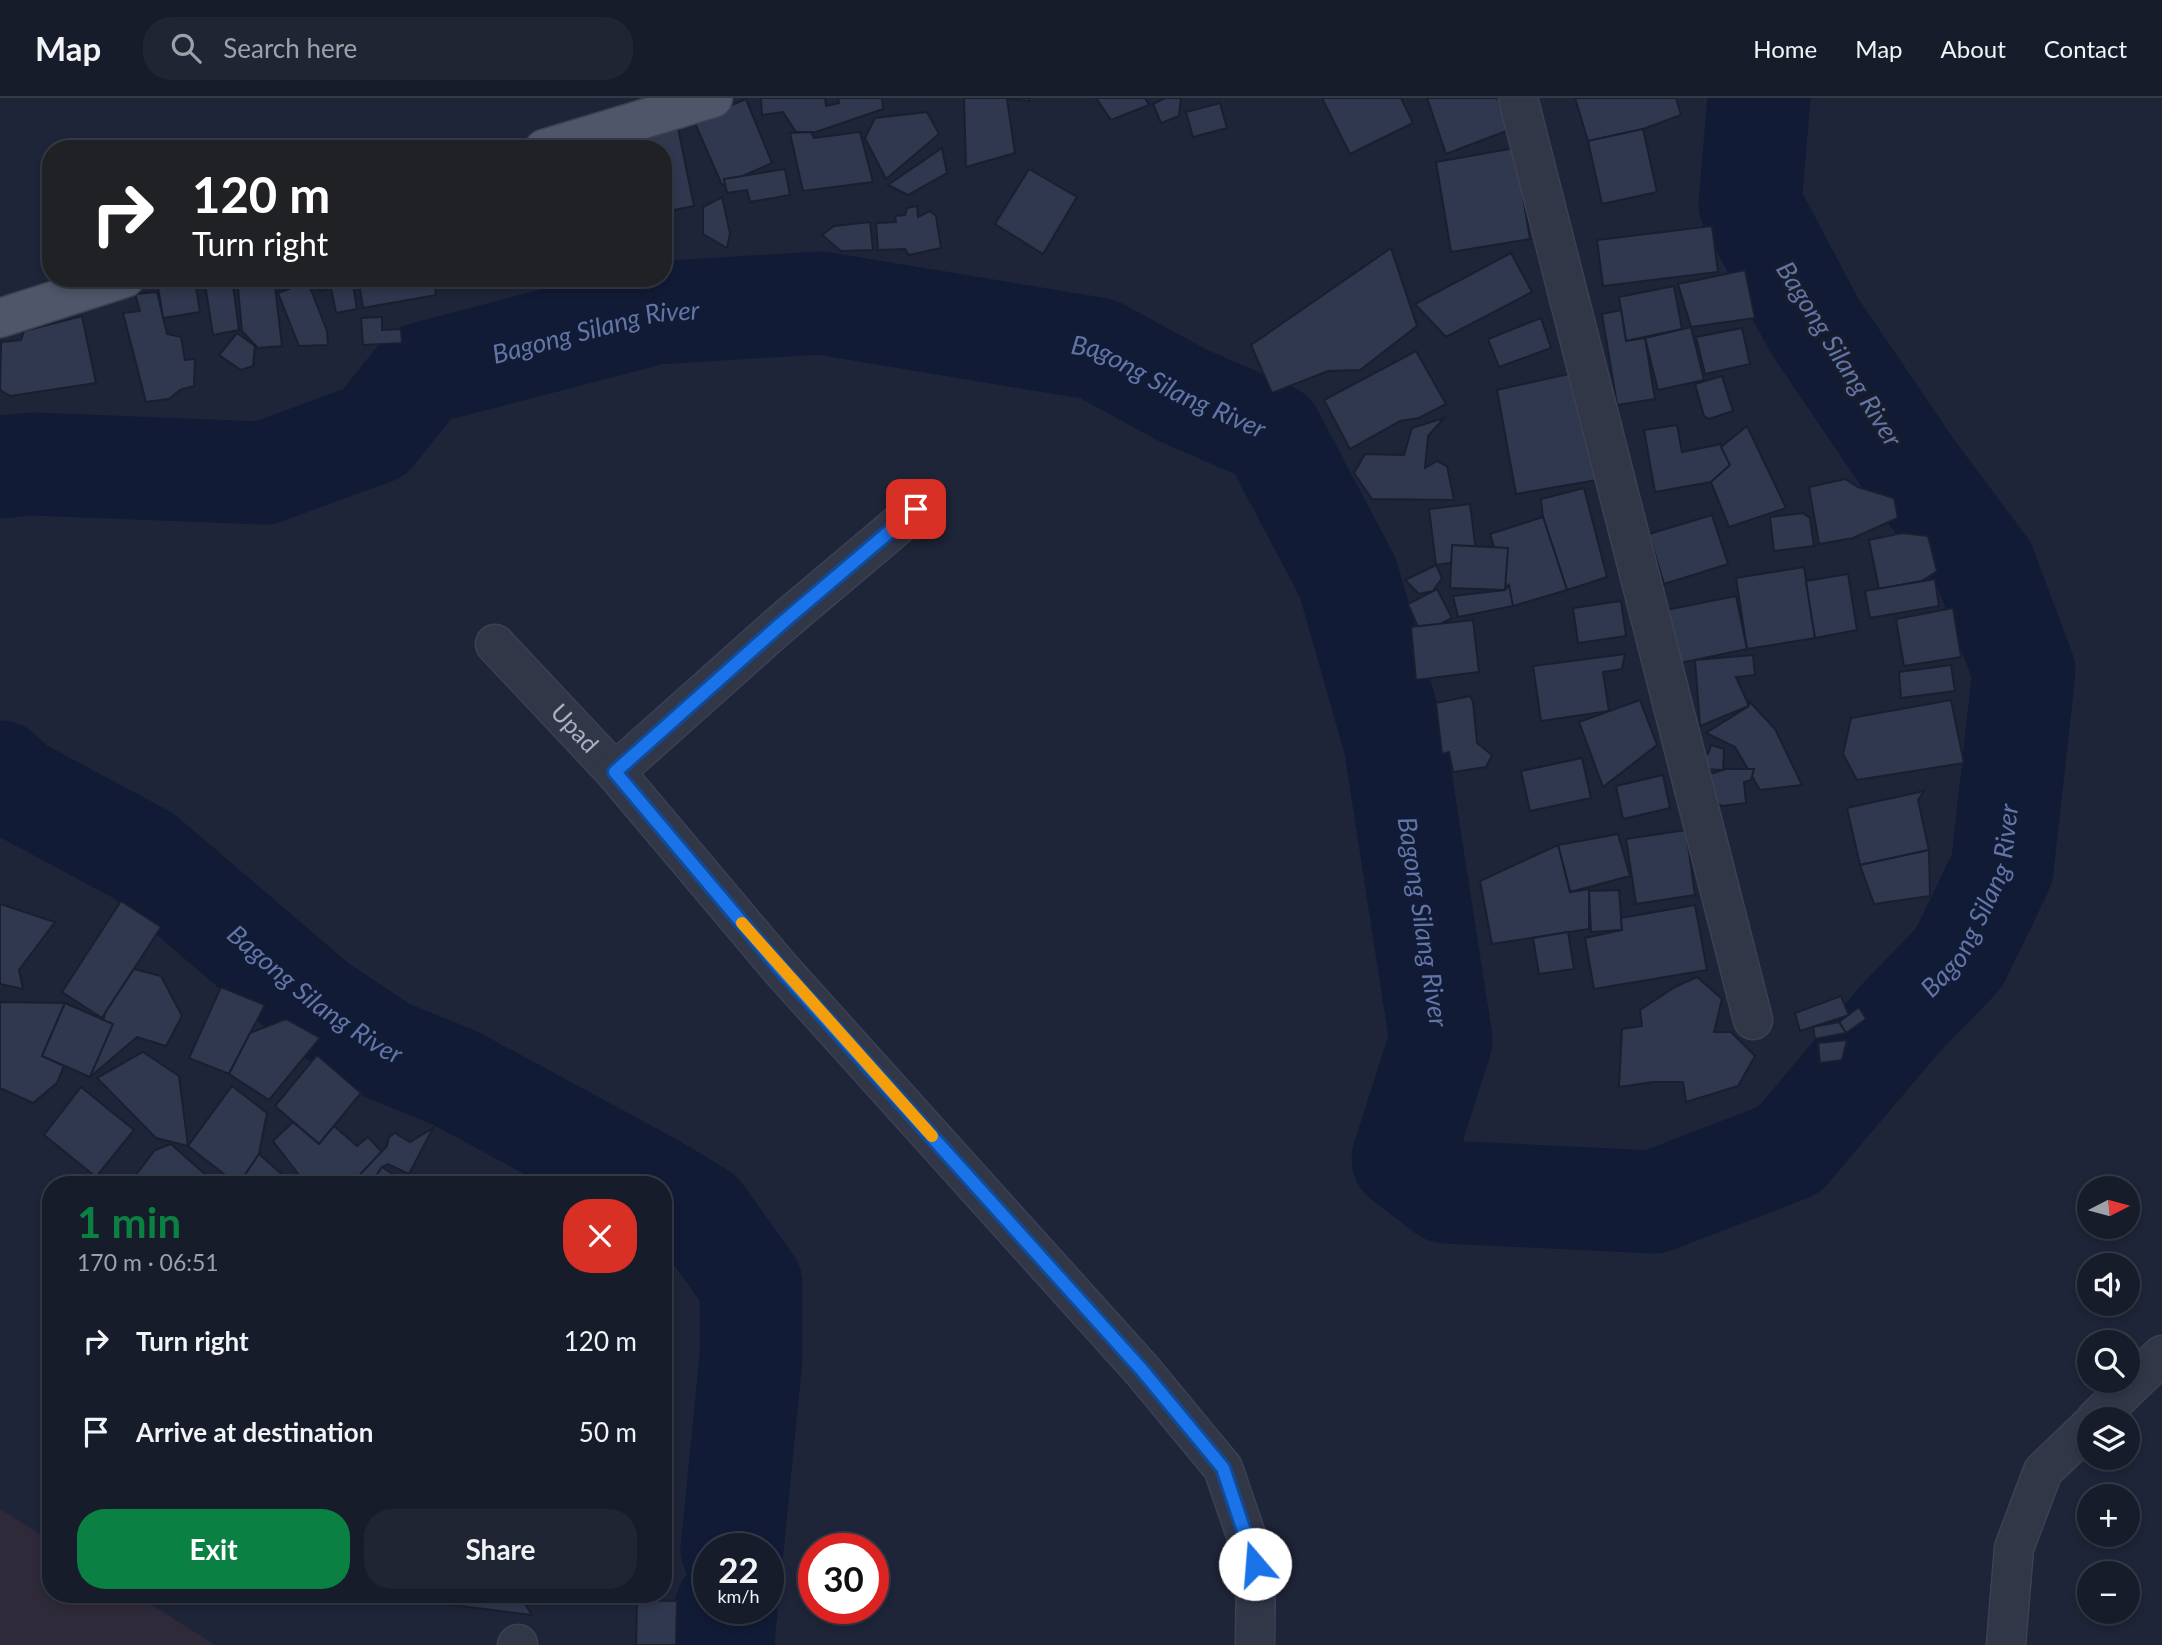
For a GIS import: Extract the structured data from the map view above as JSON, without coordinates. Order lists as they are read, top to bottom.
{
  "streets": {
    "street": ["Upad"]
  },
  "water": ["Bagong Silang River"],
  "north": "right",
  "page": {
    "header": "Map",
    "search": "Search here",
    "nav": [
      "Home",
      "Map",
      "About",
      "Contact"
    ],
    "turn": ["120 m", "Turn right"],
    "map_buttons": ["+", "−"],
    "heading": ["1 min", "170 m · 06:51"],
    "list": [
      {
        "name": "Turn right",
        "value": "120 m"
      },
      {
        "name": "Arrive at destination",
        "value": "50 m"
      }
    ],
    "buttons": ["Exit", "Share"],
    "speed": "22 km/h",
    "limit": "30"
  }
}
